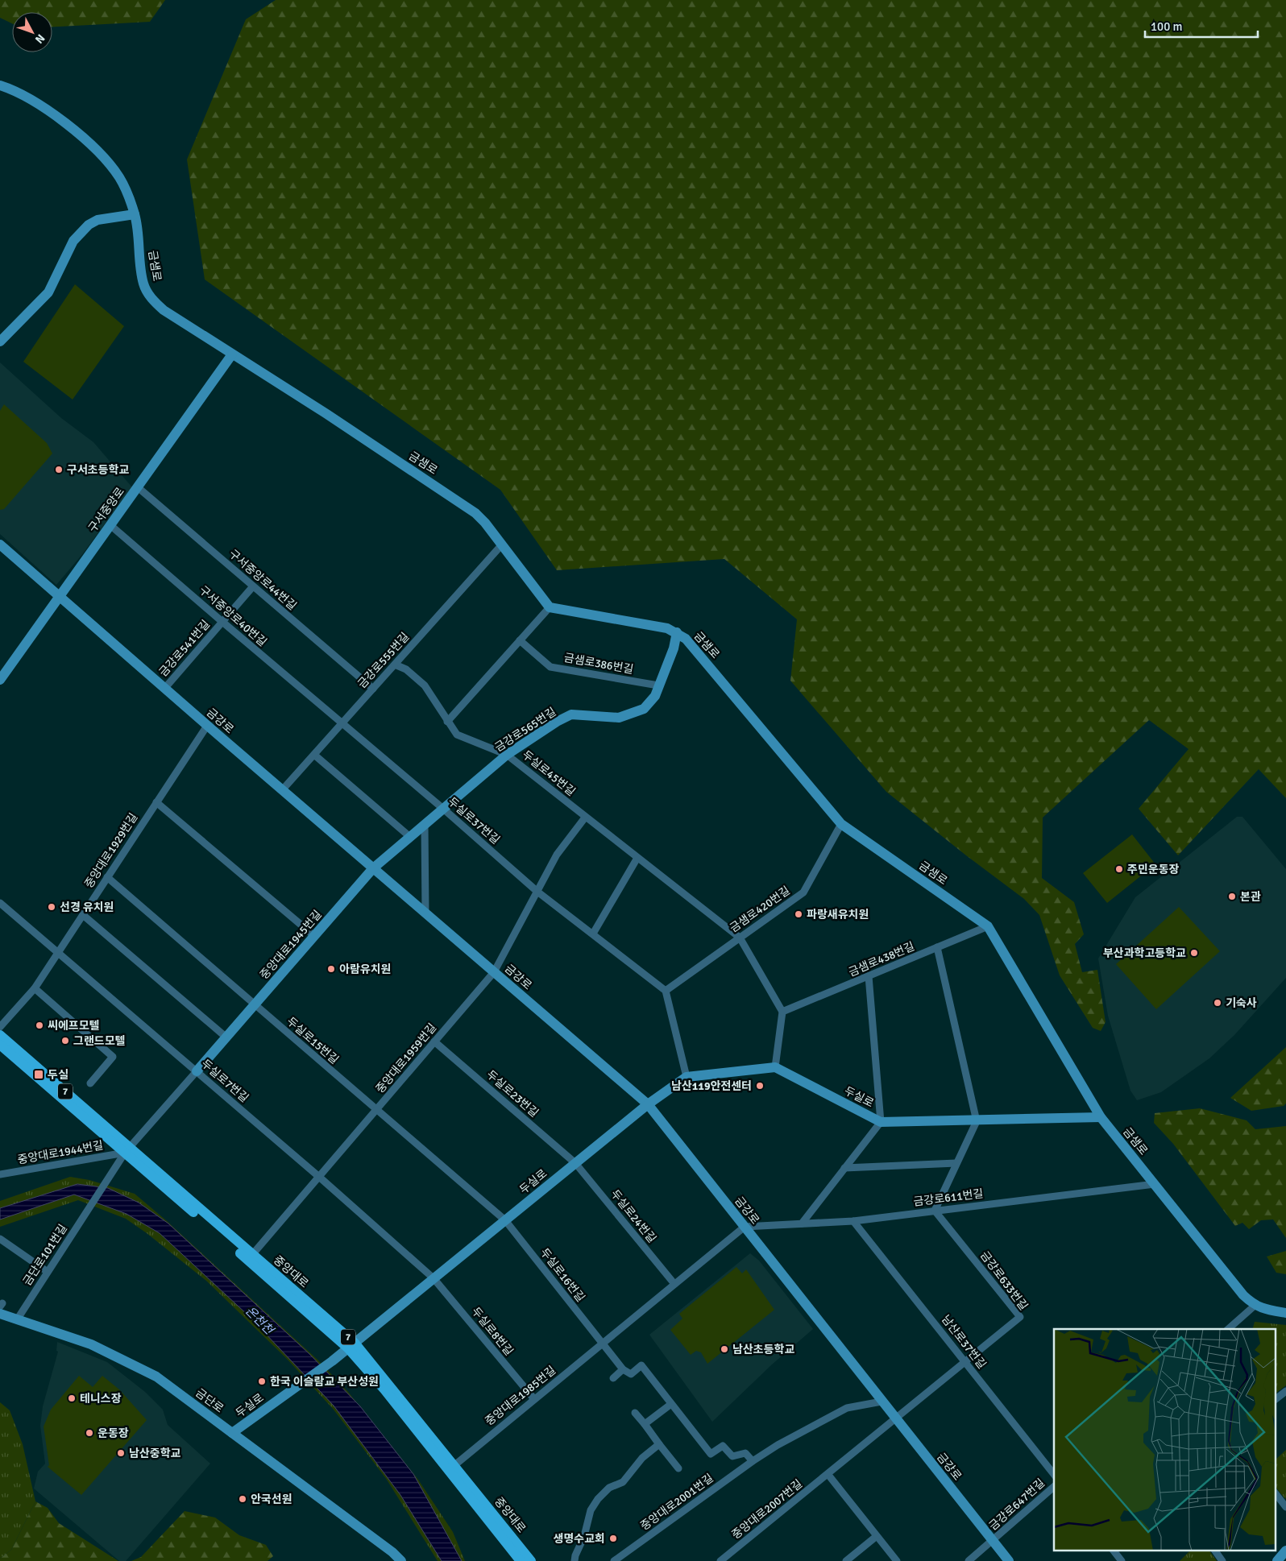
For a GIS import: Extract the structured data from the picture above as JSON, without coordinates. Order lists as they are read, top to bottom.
{
  "streets": {
    "main road": ["7", "중앙대로"],
    "street": [
      "금샘로",
      "구서중앙로",
      "구서중앙로44번길",
      "구서중앙로40번길",
      "금강로541번길",
      "금강로555번길",
      "금샘로386번길",
      "금강로",
      "금강로565번길",
      "두실로45번길",
      "두실로37번길",
      "중앙대로1929번길",
      "금샘로420번길",
      "중앙대로1945번길",
      "금샘로438번길",
      "두실로15번길",
      "중앙대로1959번길",
      "두실로7번길",
      "두실로23번길",
      "두실로",
      "중앙대로1944번길",
      "금강로611번길",
      "두실로24번길",
      "금단로101번길",
      "두실로16번길",
      "금강로633번길",
      "두실로8번길",
      "남산로37번길",
      "중앙대로1985번길",
      "금단로",
      "중앙대로2001번길",
      "금강로647번길",
      "중앙대로2007번길"
    ]
  },
  "crossings": [
    ["금샘로", "구서중앙로"],
    ["금샘로", "금강로555번길"],
    ["금샘로", "금강로565번길"],
    ["금샘로", "금샘로420번길"],
    ["금샘로", "금샘로438번길"],
    ["금샘로", "두실로"],
    ["금샘로", "금강로611번길"],
    ["구서중앙로", "구서중앙로44번길"],
    ["구서중앙로", "구서중앙로40번길"],
    ["구서중앙로", "금강로"],
    ["구서중앙로44번길", "금강로541번길"],
    ["구서중앙로44번길", "금강로555번길"],
    ["구서중앙로40번길", "금강로541번길"],
    ["구서중앙로40번길", "금강로555번길"],
    ["구서중앙로40번길", "두실로37번길"],
    ["금강로541번길", "금강로"],
    ["금강로555번길", "금강로"],
    ["금강로555번길", "두실로45번길"],
    ["금강로555번길", "두실로37번길"],
    ["금샘로386번길", "금강로565번길"],
    ["금강로", "금강로565번길"],
    ["금강로", "중앙대로1929번길"],
    ["금강로", "중앙대로1945번길"],
    ["금강로", "중앙대로1959번길"],
    ["금강로", "두실로"],
    ["금강로", "금강로611번길"],
    ["금강로", "금강로633번길"],
    ["금강로", "중앙대로1985번길"],
    ["금강로", "중앙대로2001번길"],
    ["금강로", "금강로647번길"],
    ["금강로", "중앙대로2007번길"],
    ["금강로565번길", "두실로45번길"],
    ["금강로565번길", "두실로37번길"],
    ["금강로565번길", "중앙대로1945번길"],
    ["두실로45번길", "금샘로420번길"],
    ["두실로45번길", "금샘로438번길"],
    ["두실로45번길", "중앙대로1959번길"],
    ["두실로37번길", "금샘로420번길"],
    ["두실로37번길", "중앙대로1959번길"],
    ["중앙대로1929번길", "두실로15번길"],
    ["중앙대로1929번길", "두실로7번길"],
    ["중앙대로1945번길", "두실로15번길"],
    ["중앙대로1945번길", "두실로7번길"],
    ["중앙대로1945번길", "중앙대로1944번길"],
    ["중앙대로1945번길", "금단로101번길"],
    ["중앙대로1945번길", "중앙대로"],
    ["금샘로438번길", "두실로"],
    ["두실로15번길", "중앙대로1959번길"],
    ["두실로15번길", "두실로"],
    ["두실로15번길", "두실로16번길"],
    ["중앙대로1959번길", "두실로7번길"],
    ["중앙대로1959번길", "두실로23번길"],
    ["중앙대로1959번길", "중앙대로"],
    ["두실로7번길", "두실로"],
    ["두실로7번길", "두실로8번길"],
    ["두실로23번길", "두실로"],
    ["두실로23번길", "두실로24번길"],
    ["두실로", "금강로611번길"],
    ["두실로", "두실로24번길"],
    ["두실로", "중앙대로"],
    ["두실로", "두실로16번길"],
    ["두실로", "두실로8번길"],
    ["두실로", "금단로"],
    ["중앙대로1944번길", "중앙대로"],
    ["금강로611번길", "금강로633번길"],
    ["금강로611번길", "남산로37번길"],
    ["금강로611번길", "중앙대로1985번길"],
    ["두실로24번길", "중앙대로1985번길"],
    ["금단로101번길", "금단로"],
    ["중앙대로", "중앙대로1985번길"],
    ["두실로16번길", "중앙대로1985번길"],
    ["금강로633번길", "남산로37번길"],
    ["금강로633번길", "중앙대로2007번길"],
    ["두실로8번길", "중앙대로1985번길"]
  ],
  "water": ["온천천"],
  "places": {
    "other": [
      "구서초등학교",
      "주민운동장",
      "본관",
      "선경 유치원",
      "파랑새유치원",
      "부산과학고등학교",
      "아람유치원",
      "기숙사",
      "씨에프모텔",
      "그랜드모텔",
      "남산119안전센터",
      "남산초등학교",
      "한국 이슬람교 부산성원",
      "테니스장",
      "운동장",
      "남산중학교",
      "안국선원",
      "생명수교회"
    ],
    "transit": ["두실"]
  },
  "scale_bar": "100 m",
  "north": "bottom right"
}
